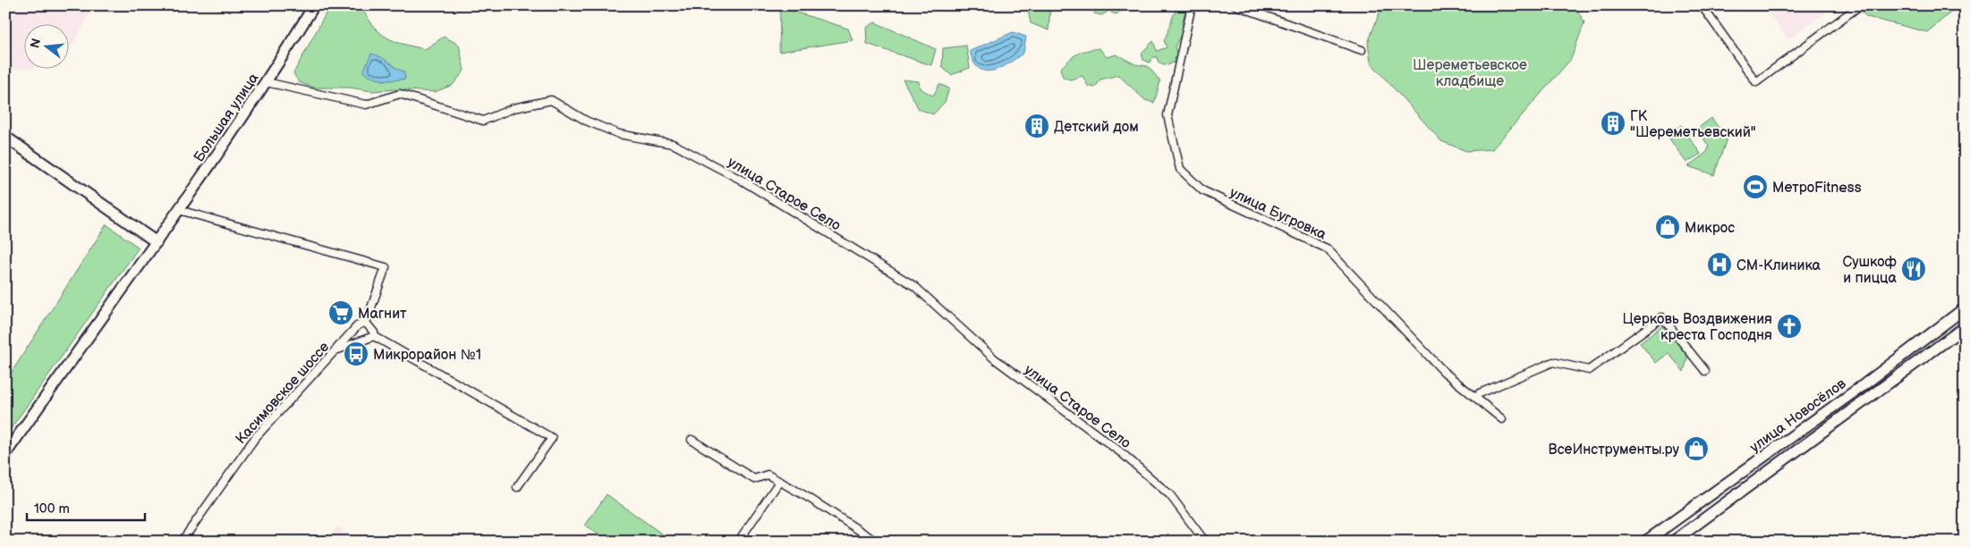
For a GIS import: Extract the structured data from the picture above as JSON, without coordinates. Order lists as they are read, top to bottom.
{
  "streets": {
    "main road": ["Большая улица", "улица Новосёлов"],
    "street": ["улица Старое Село", "улица Бугровка", "Касимовское шоссе"]
  },
  "crossings": [
    ["Большая улица", "улица Старое Село"]
  ],
  "parks": ["Шереметьевское кладбище"],
  "places": {
    "building": ["ГК \"Шереметьевский\"", "Детский дом"],
    "sports": ["МетроFitness"],
    "shop": ["Микрос", "ВсеИнструменты.ру"],
    "hospital": ["СМ-Клиника"],
    "restaurant": ["Сушкоф и пицца"],
    "supermarket": ["Магнит"],
    "church": ["Церковь Воздвижения креста Господня"],
    "bus stop": ["Микрорайон №1"]
  },
  "scale_bar": "100 m",
  "north": "left"
}
